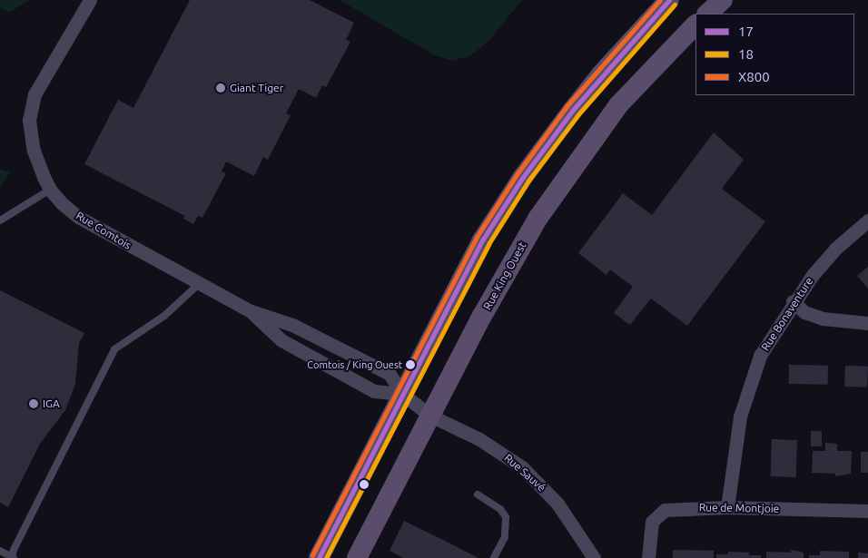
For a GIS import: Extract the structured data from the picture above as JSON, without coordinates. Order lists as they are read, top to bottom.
{
  "streets": {
    "main road": ["Rue King Ouest"],
    "street": [
      "Rue Comtois",
      "Rue Bonaventure",
      "Rue Sauvé",
      "Rue de Montjoie"
    ]
  },
  "crossings": [
    ["Rue Comtois", "Rue King Ouest"],
    ["Rue Comtois", "Rue Sauvé"],
    ["Rue King Ouest", "Rue Sauvé"],
    ["Rue Bonaventure", "Rue de Montjoie"]
  ],
  "places": ["Giant Tiger", "Comtois / King Ouest", "IGA"],
  "lines": ["transit line 17", "transit line X800", "transit line 18"],
  "legend": ["17", "18", "X800"]
}
